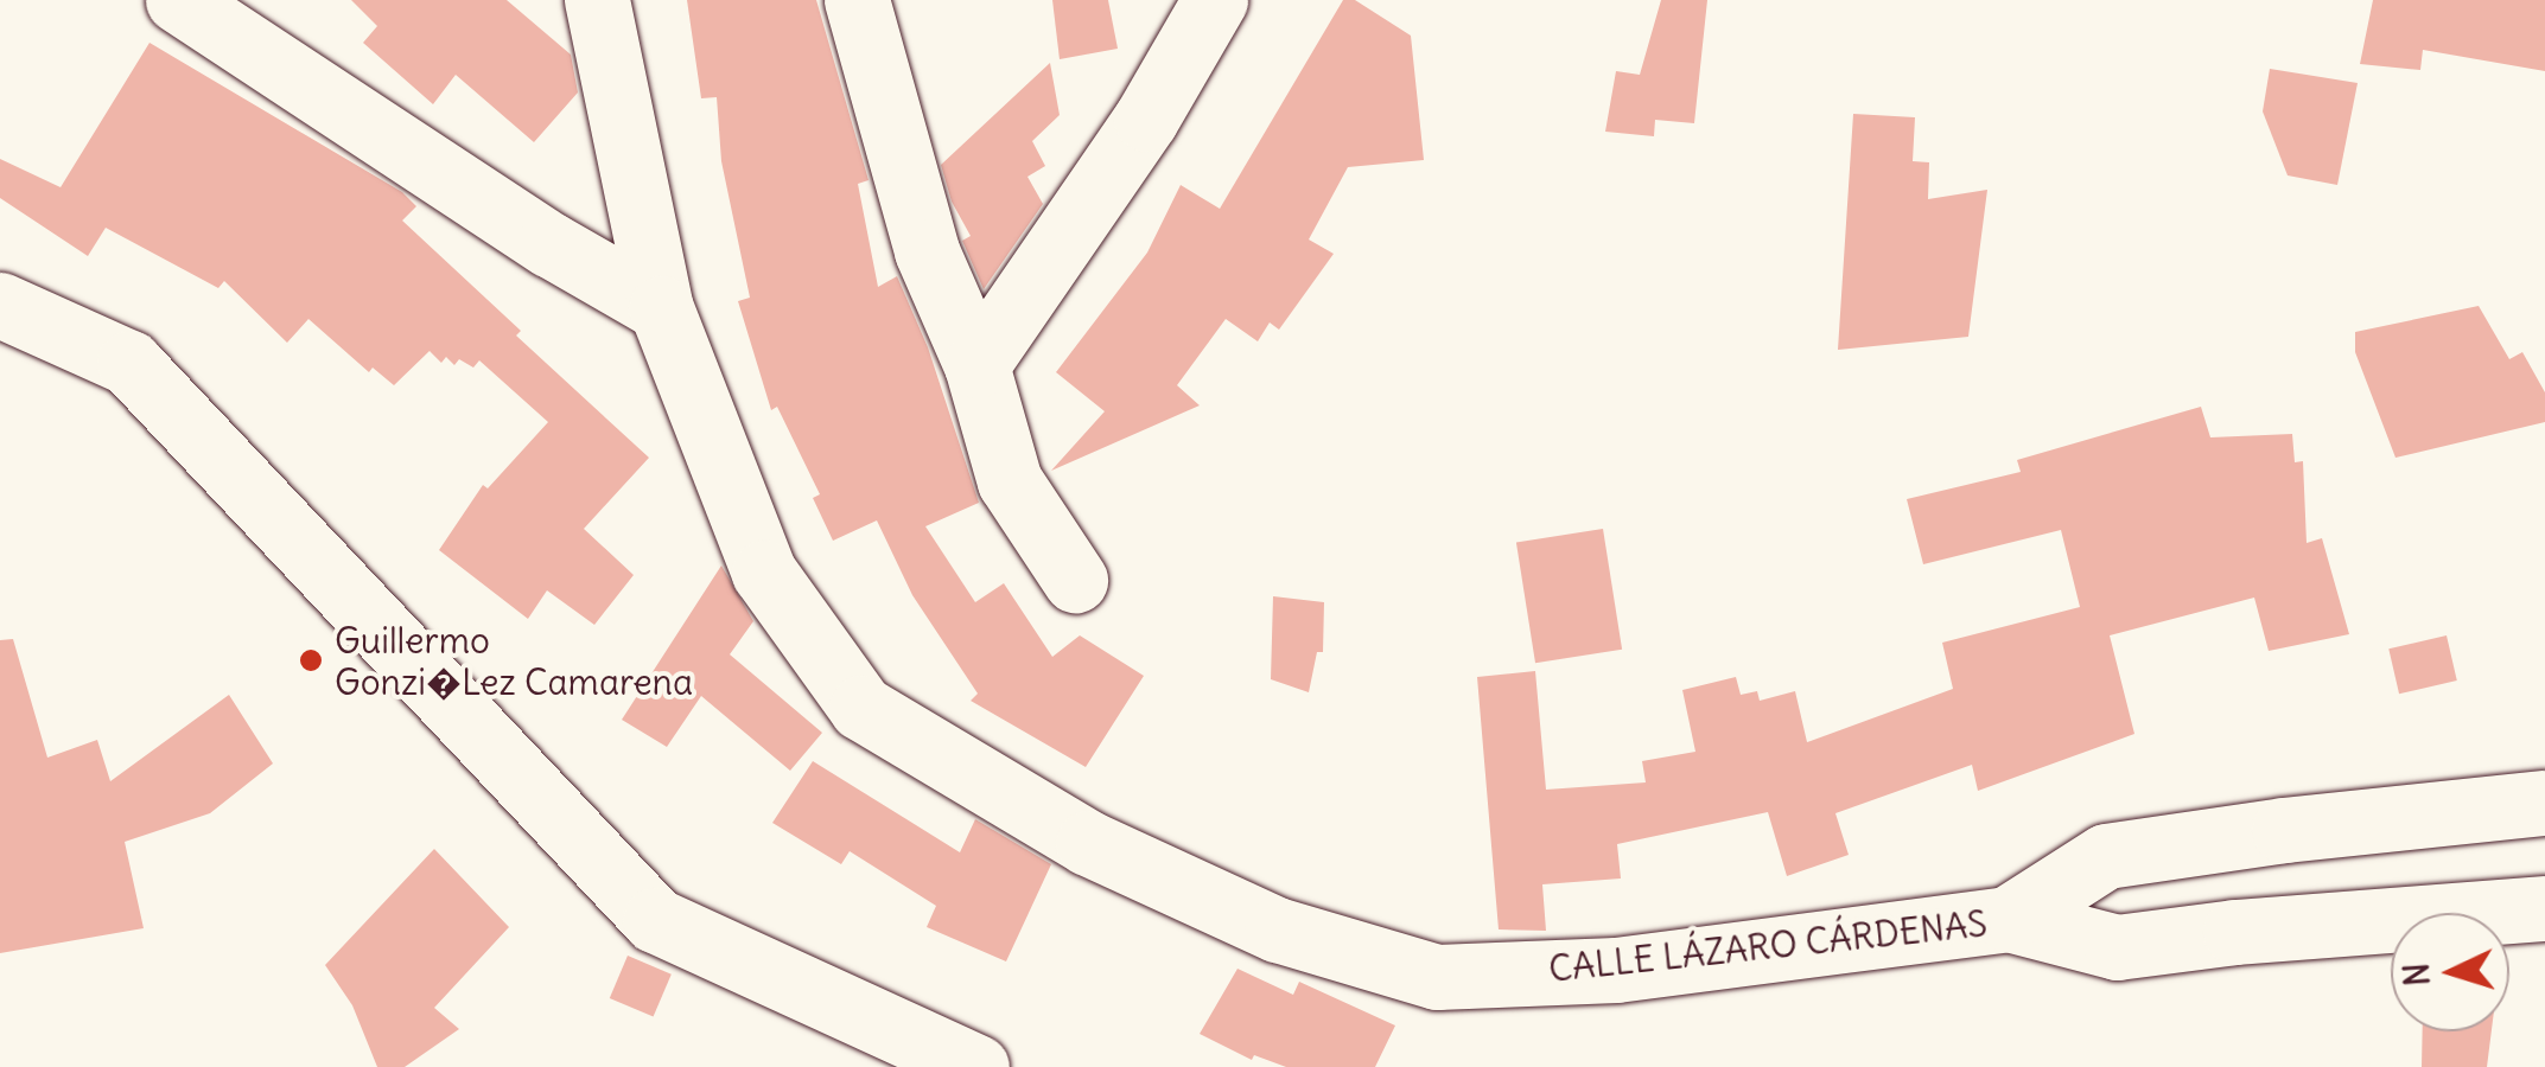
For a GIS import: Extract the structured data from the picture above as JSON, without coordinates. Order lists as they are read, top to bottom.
{
  "streets": {
    "street": ["CALLE LÁZARO CÁRDENAS"]
  },
  "places": ["Guillermo Gonzi�Lez Camarena"],
  "north": "left"
}
